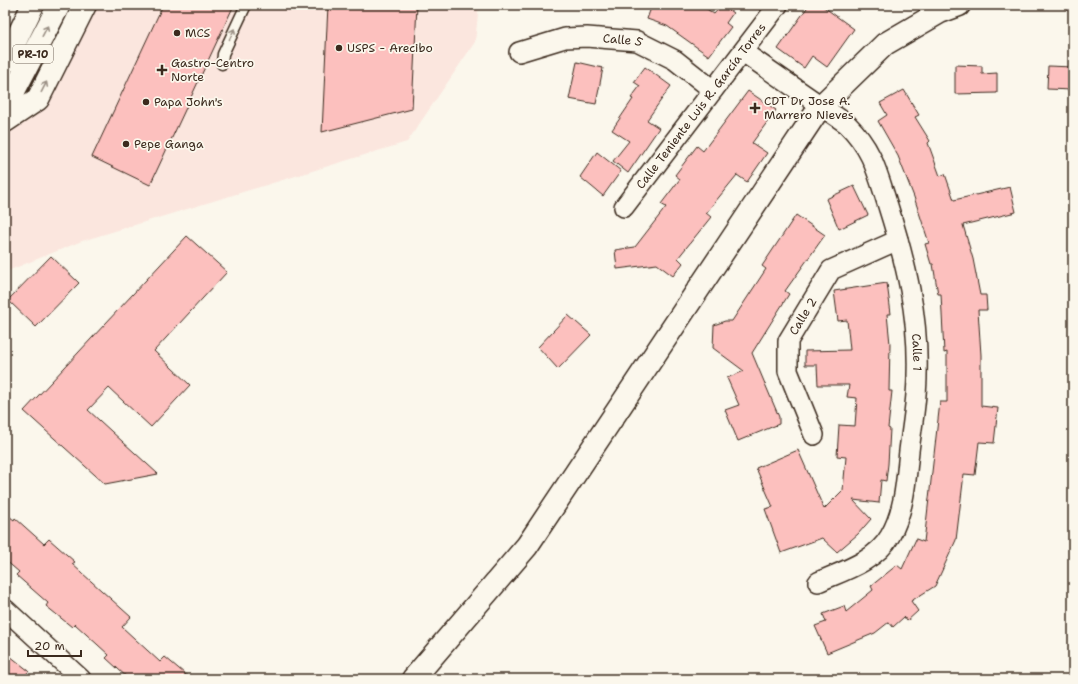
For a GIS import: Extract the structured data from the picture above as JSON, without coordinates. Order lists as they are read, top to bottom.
{
  "streets": {
    "street": [
      "Calle 5",
      "PR-10",
      "Calle Teniente Luis R. García Torres",
      "Calle 2",
      "Calle 1"
    ]
  },
  "crossings": [
    ["Calle 5", "Calle Teniente Luis R. García Torres"],
    ["Calle Teniente Luis R. García Torres", "Calle 1"],
    ["Calle 2", "Calle 1"]
  ],
  "places": {
    "other": [
      "MCS",
      "USPS - Arecibo",
      "Papa John's",
      "Pepe Ganga"
    ],
    "health": ["Gastro-Centro Norte", "CDT Dr Jose A. Marrero Nieves"]
  },
  "scale_bar": "20 m"
}
